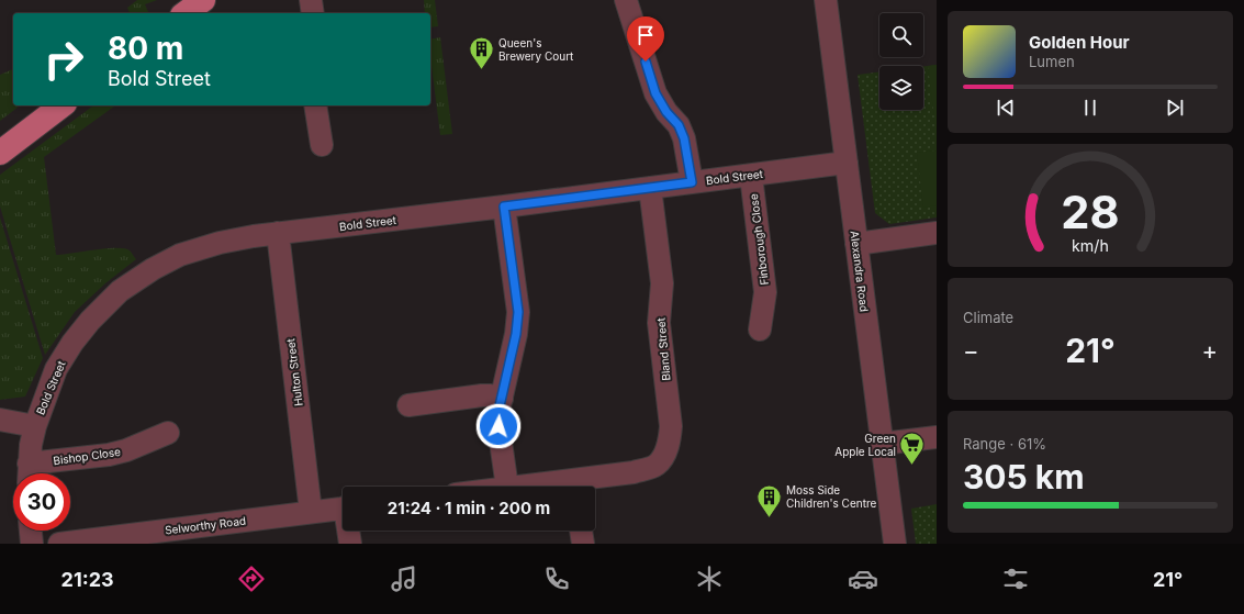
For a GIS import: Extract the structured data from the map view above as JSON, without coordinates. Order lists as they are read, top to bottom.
{
  "streets": {
    "street": [
      "Bold Street",
      "Finborough Close",
      "Alexandra Road",
      "Bland Street",
      "Hulton Street",
      "Bishop Close",
      "Selworthy Road"
    ]
  },
  "crossings": [
    ["Bold Street", "Finborough Close"],
    ["Bold Street", "Alexandra Road"],
    ["Bold Street", "Bland Street"],
    ["Bold Street", "Hulton Street"],
    ["Bold Street", "Bishop Close"],
    ["Hulton Street", "Selworthy Road"]
  ],
  "places": {
    "building": ["Queen's Brewery Court", "Moss Side Children's Centre"],
    "supermarket": ["Green Apple Local"]
  },
  "page": {
    "turn": ["80 m", "Bold Street"],
    "song": ["Golden Hour", "Lumen"],
    "tile": [
      "Climate",
      ["Range · 61%", "305 km"]
    ],
    "heat": ["−", "21°", "+"],
    "limit": "30",
    "trip": "21:24 · 1 min · 200 m",
    "tabs": ["21:23", "21°"],
    "gauge": ["28", "km/h"]
  }
}
